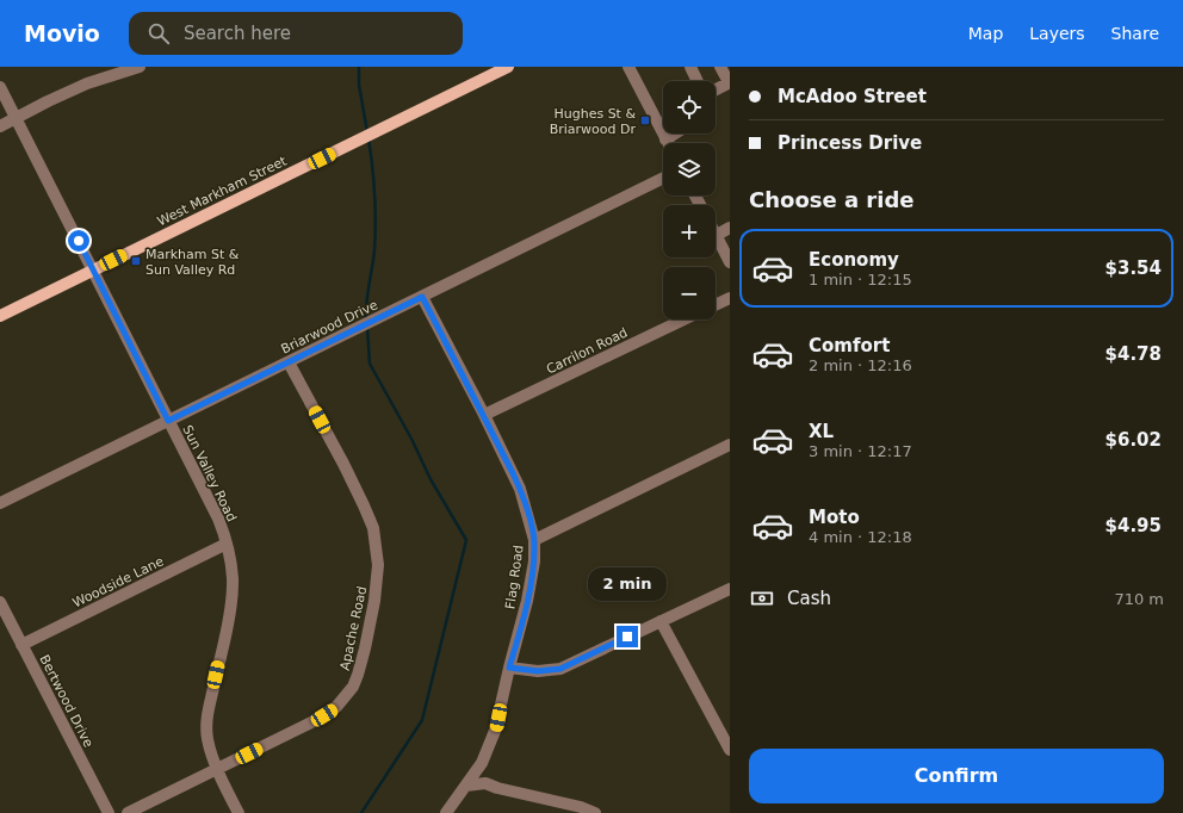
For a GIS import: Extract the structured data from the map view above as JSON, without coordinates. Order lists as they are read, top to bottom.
{
  "streets": {
    "main road": ["West Markham Street"],
    "street": [
      "Briarwood Drive",
      "Carrilon Road",
      "Sun Valley Road",
      "Flag Road",
      "Woodside Lane",
      "Apache Road",
      "Bertwood Drive"
    ]
  },
  "crossings": [
    ["West Markham Street", "Sun Valley Road"],
    ["Briarwood Drive", "Sun Valley Road"],
    ["Briarwood Drive", "Flag Road"],
    ["Briarwood Drive", "Apache Road"],
    ["Carrilon Road", "Flag Road"],
    ["Sun Valley Road", "Woodside Lane"],
    ["Sun Valley Road", "Apache Road"],
    ["Woodside Lane", "Bertwood Drive"]
  ],
  "places": {
    "transit": ["Hughes St & Briarwood Dr", "Markham St & Sun Valley Rd"]
  },
  "page": {
    "header": "Movio",
    "search": "Search here",
    "nav": ["Map", "Layers", "Share"],
    "banner": ["McAdoo Street", "Princess Drive"],
    "map_buttons": ["+", "−"],
    "heading": "Choose a ride",
    "list": [
      {
        "name": "Economy",
        "note": "1 min · 12:15",
        "value": "$3.54"
      },
      {
        "name": "Comfort",
        "note": "2 min · 12:16",
        "value": "$4.78"
      },
      {
        "name": "XL",
        "note": "3 min · 12:17",
        "value": "$6.02"
      },
      {
        "name": "Moto",
        "note": "4 min · 12:18",
        "value": "$4.95"
      }
    ],
    "bubble": "2 min",
    "pay": ["Cash", "710 m"],
    "buttons": "Confirm"
  }
}
